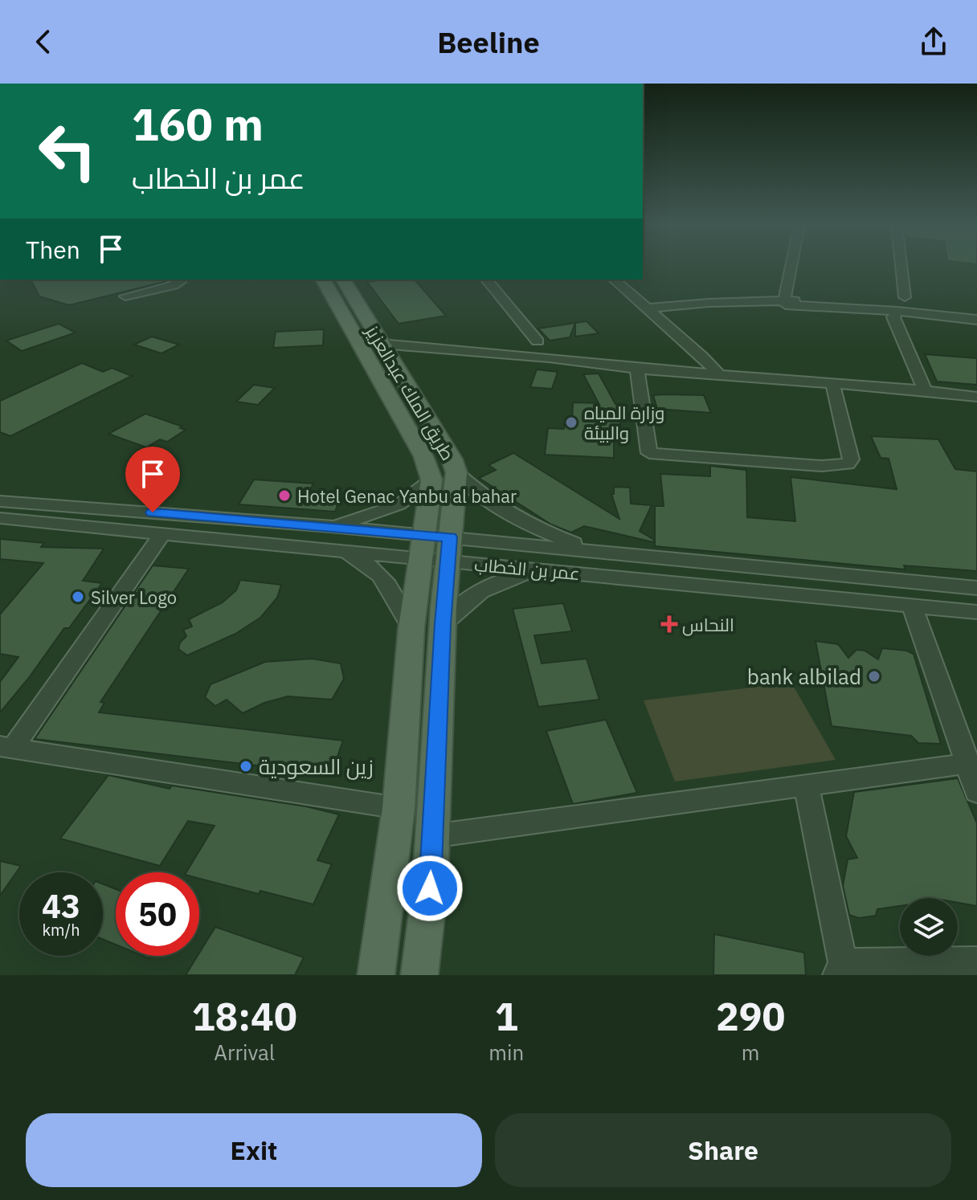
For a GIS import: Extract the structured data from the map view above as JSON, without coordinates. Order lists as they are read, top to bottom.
{
  "streets": {
    "main road": ["طريق الملك عبدالعزيز"],
    "street": ["عمر بن الخطاب"]
  },
  "crossings": [
    ["طريق الملك عبدالعزيز", "عمر بن الخطاب"]
  ],
  "places": {
    "other": [
      "وزارة المياه والبيئة",
      "Hotel Genac Yanbu al bahar",
      "Silver Logo",
      "bank albilad",
      "زين السعودية"
    ],
    "health": ["النحاس"]
  },
  "page": {
    "header": "Beeline",
    "turn": ["160 m", "عمر بن الخطاب"],
    "then": "Then",
    "speed": "43 km/h",
    "limit": "50",
    "eta": [
      "18:40",
      "Arrival",
      "1",
      "min",
      "290",
      "m"
    ],
    "buttons": ["Exit", "Share"]
  }
}
